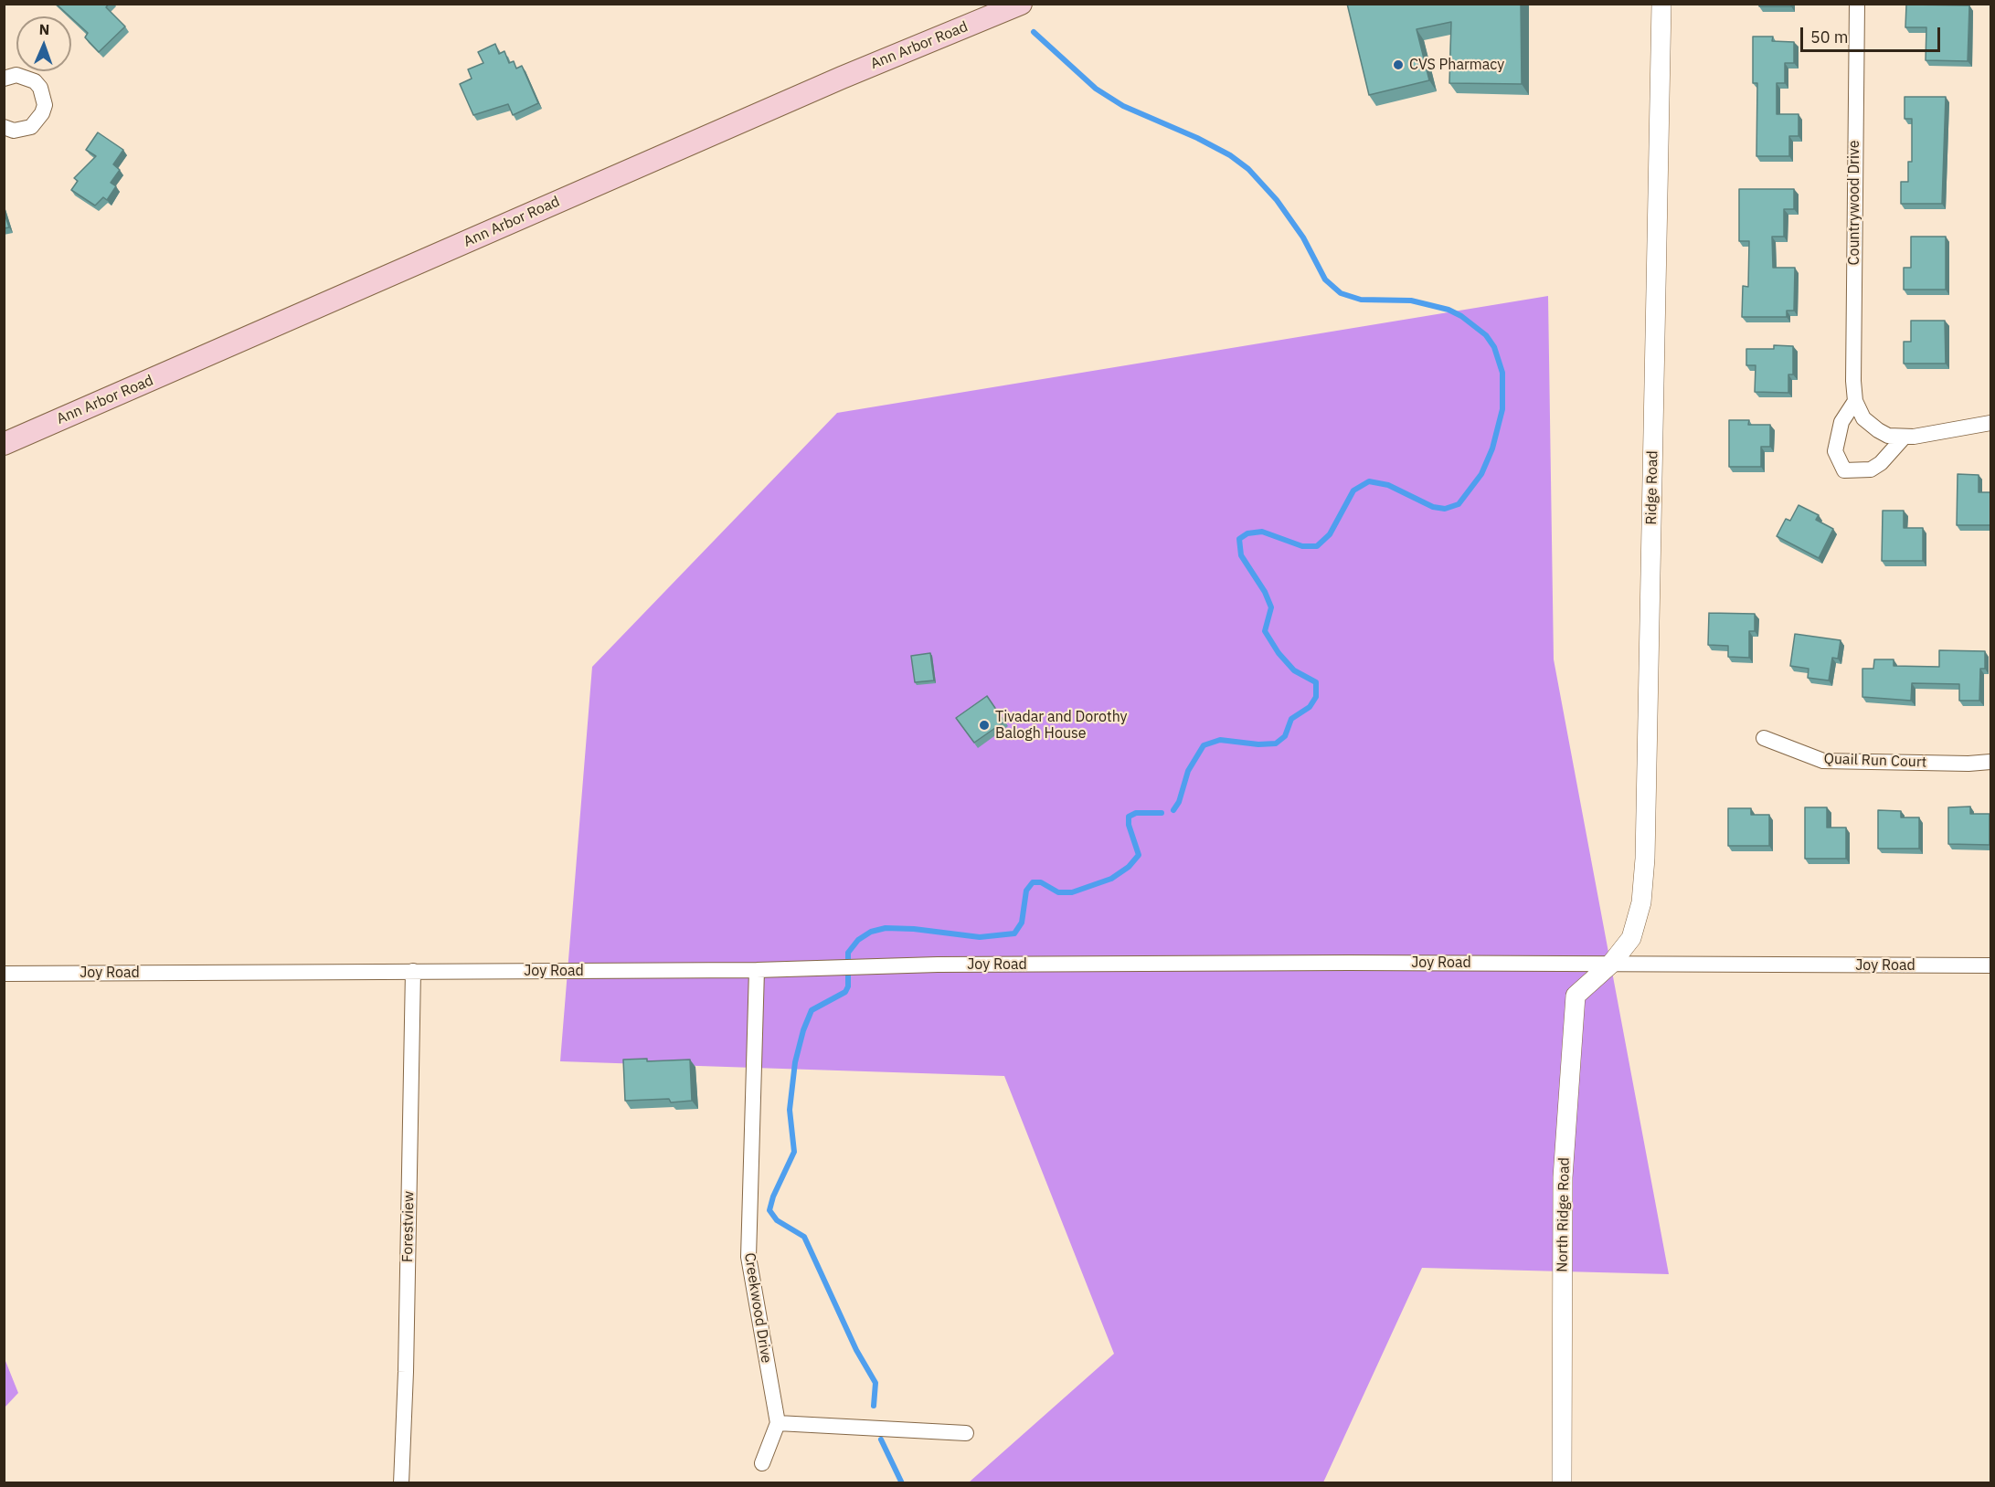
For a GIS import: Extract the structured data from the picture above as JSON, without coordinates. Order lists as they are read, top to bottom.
{
  "streets": {
    "main road": ["Ann Arbor Road"],
    "street": [
      "Countrywood Drive",
      "Ridge Road",
      "Quail Run Court",
      "Joy Road",
      "North Ridge Road",
      "Forestview",
      "Creekwood Drive"
    ]
  },
  "crossings": [
    ["Ridge Road", "Joy Road"],
    ["Ridge Road", "North Ridge Road"],
    ["Joy Road", "North Ridge Road"],
    ["Joy Road", "Forestview"],
    ["Joy Road", "Creekwood Drive"]
  ],
  "places": ["CVS Pharmacy", "Tivadar and Dorothy Balogh House"],
  "scale_bar": "50 m",
  "north": "top"
}
